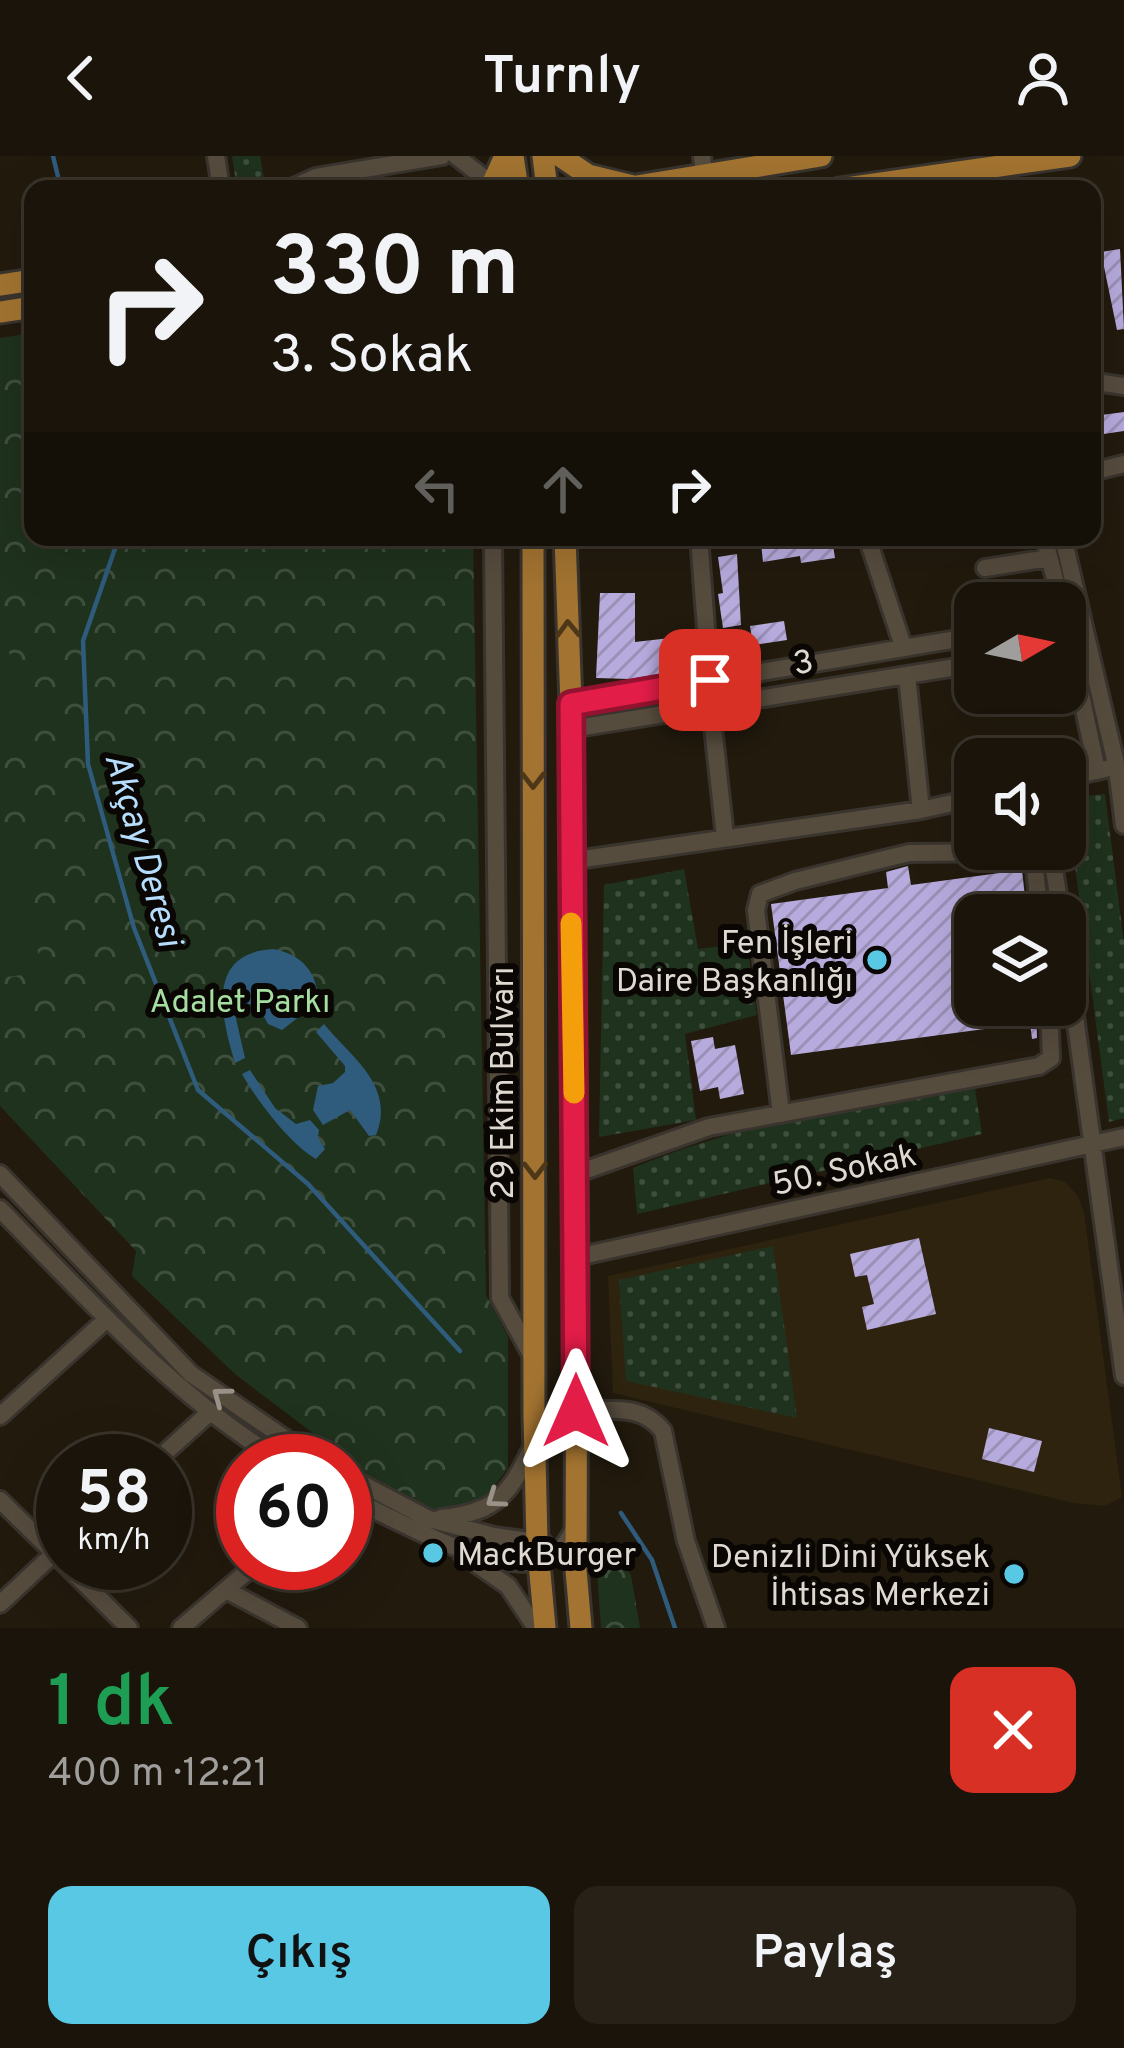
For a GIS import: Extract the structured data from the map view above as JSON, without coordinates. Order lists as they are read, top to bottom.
{
  "streets": {
    "main road": ["29 Ekim Bulvarı"],
    "street": ["3", "50. Sokak"]
  },
  "water": ["Akçay Deresi"],
  "parks": ["Adalet Parkı"],
  "places": ["Fen İşleri Daire Başkanlığı", "MackBurger", "Denizli Dini Yüksek İhtisas Merkezi"],
  "north": "right",
  "page": {
    "header": "Turnly",
    "turn": ["330 m", "3. Sokak"],
    "speed": "58 km/h",
    "limit": "60",
    "heading": ["1 dk", "400 m · 12:21"],
    "buttons": ["Çıkış", "Paylaş"]
  }
}
